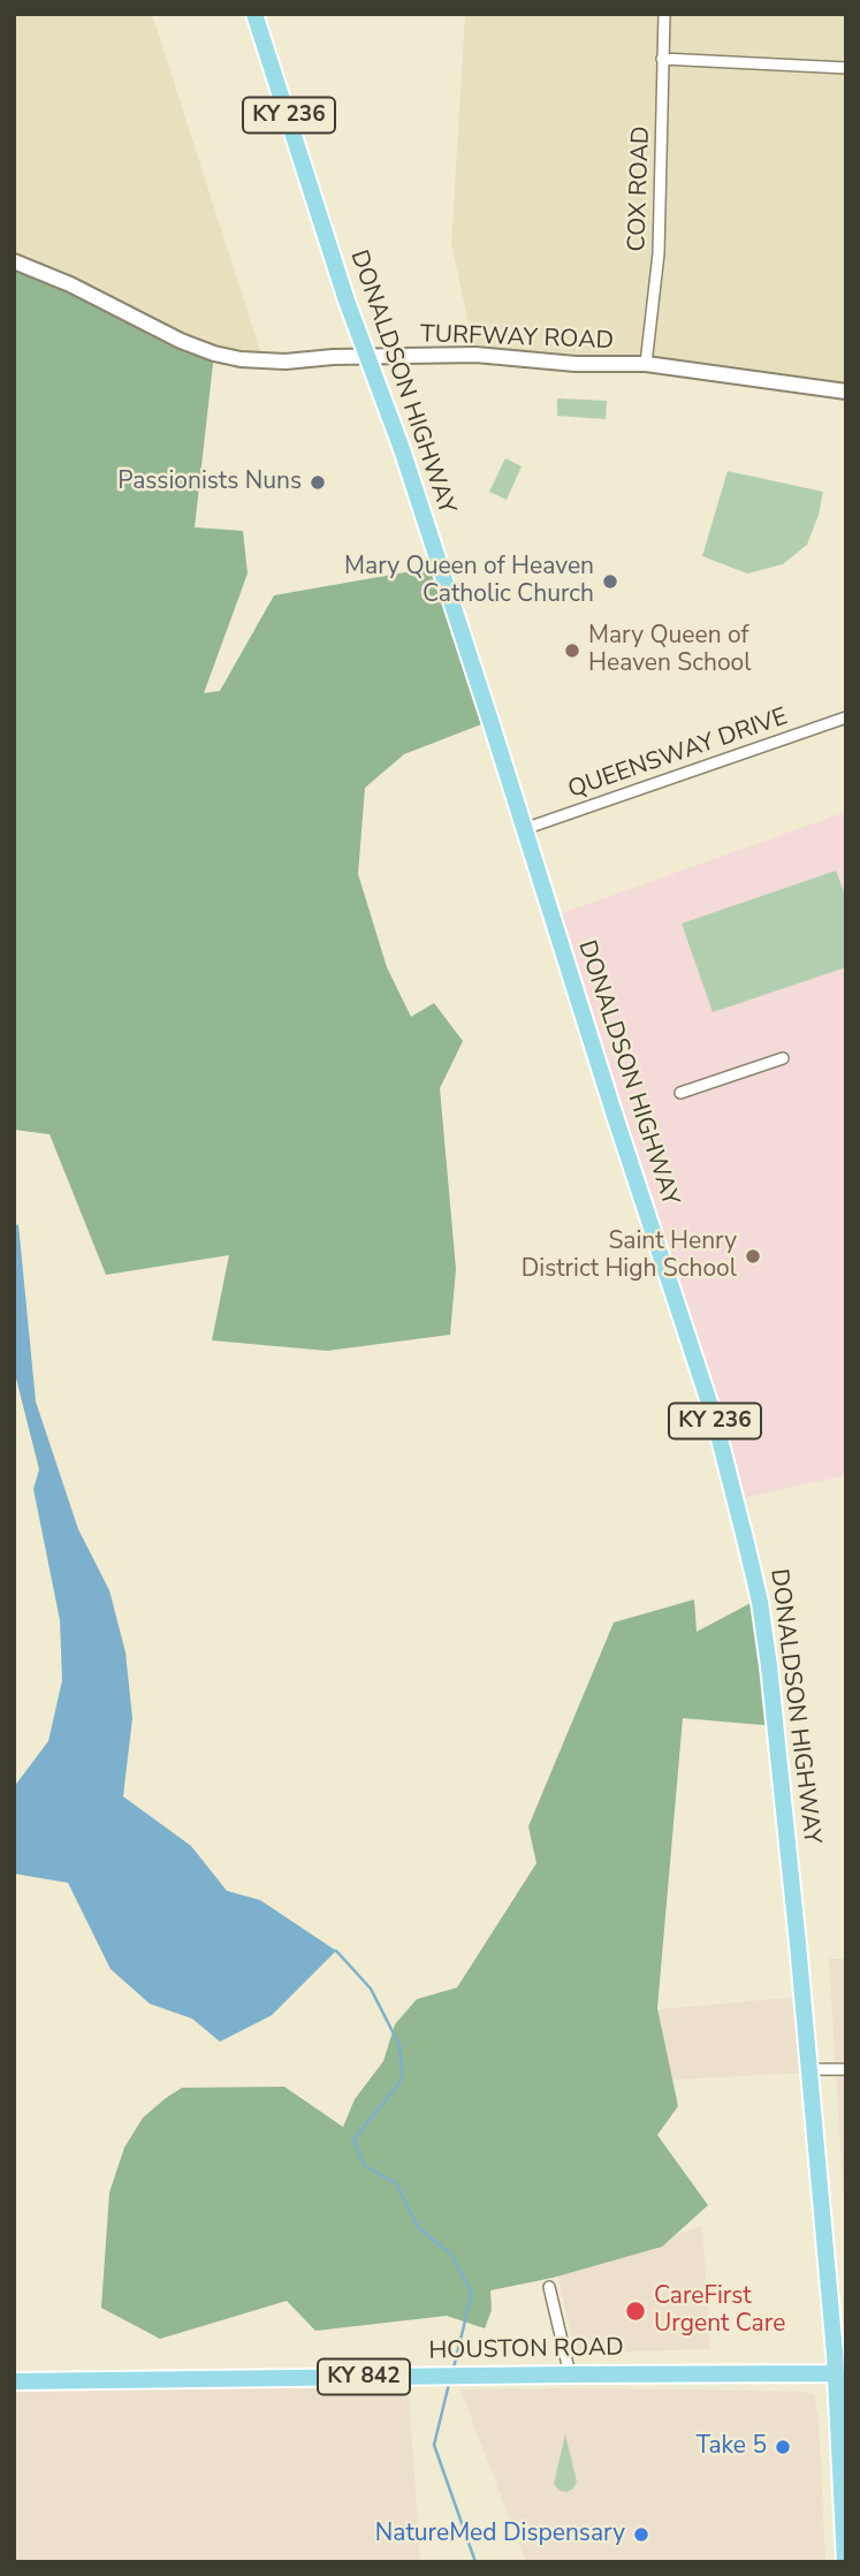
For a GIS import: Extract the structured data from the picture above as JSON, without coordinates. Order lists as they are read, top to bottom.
{
  "streets": {
    "main road": [
      "KY 236",
      "TURFWAY ROAD",
      "DONALDSON HIGHWAY",
      "HOUSTON ROAD",
      "KY 842"
    ],
    "street": ["COX ROAD", "QUEENSWAY DRIVE"]
  },
  "crossings": [
    ["COX ROAD", "TURFWAY ROAD"],
    ["TURFWAY ROAD", "DONALDSON HIGHWAY"],
    ["DONALDSON HIGHWAY", "QUEENSWAY DRIVE"],
    ["DONALDSON HIGHWAY", "HOUSTON ROAD"]
  ],
  "places": [
    "Passionists Nuns",
    "Mary Queen of Heaven Catholic Church",
    "Mary Queen of Heaven School",
    "Saint Henry District High School",
    "CareFirst Urgent Care",
    "Take 5",
    "NatureMed Dispensary"
  ]
}
